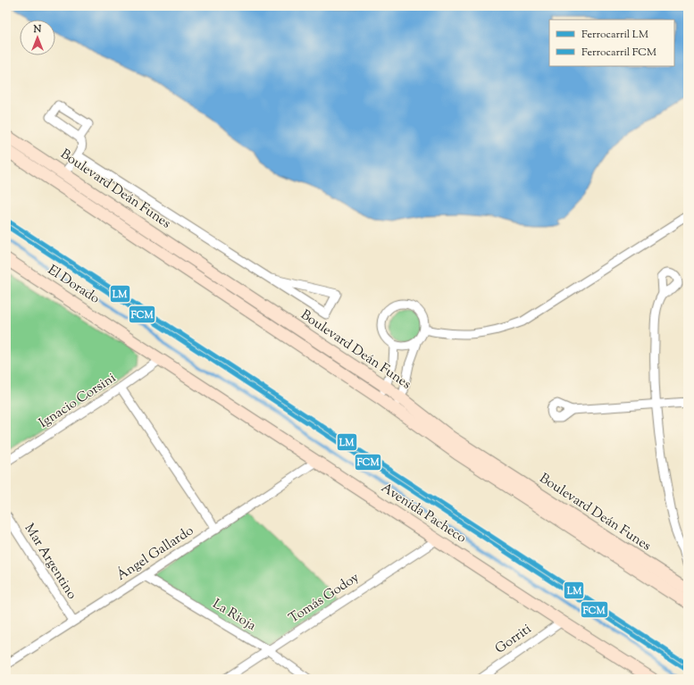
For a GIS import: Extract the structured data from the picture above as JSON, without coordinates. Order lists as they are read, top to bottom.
{
  "streets": {
    "main road": ["Boulevard Deán Funes", "El Dorado", "Avenida Pacheco"],
    "street": [
      "Ignacio Corsini",
      "Ángel Gallardo",
      "Mar Argentino",
      "Tomás Godoy",
      "La Rioja",
      "Gorriti"
    ]
  },
  "crossings": [
    ["El Dorado", "Ignacio Corsini"],
    ["El Dorado", "Avenida Pacheco"],
    ["Ignacio Corsini", "Avenida Pacheco"],
    ["Avenida Pacheco", "Ángel Gallardo"],
    ["Avenida Pacheco", "Tomás Godoy"],
    ["Avenida Pacheco", "Gorriti"],
    ["Ángel Gallardo", "Mar Argentino"],
    ["Ángel Gallardo", "La Rioja"],
    ["Tomás Godoy", "La Rioja"]
  ],
  "lines": ["rail line LM", "rail line FCM"],
  "legend": ["Ferrocarril LM", "Ferrocarril FCM"],
  "north": "top"
}
